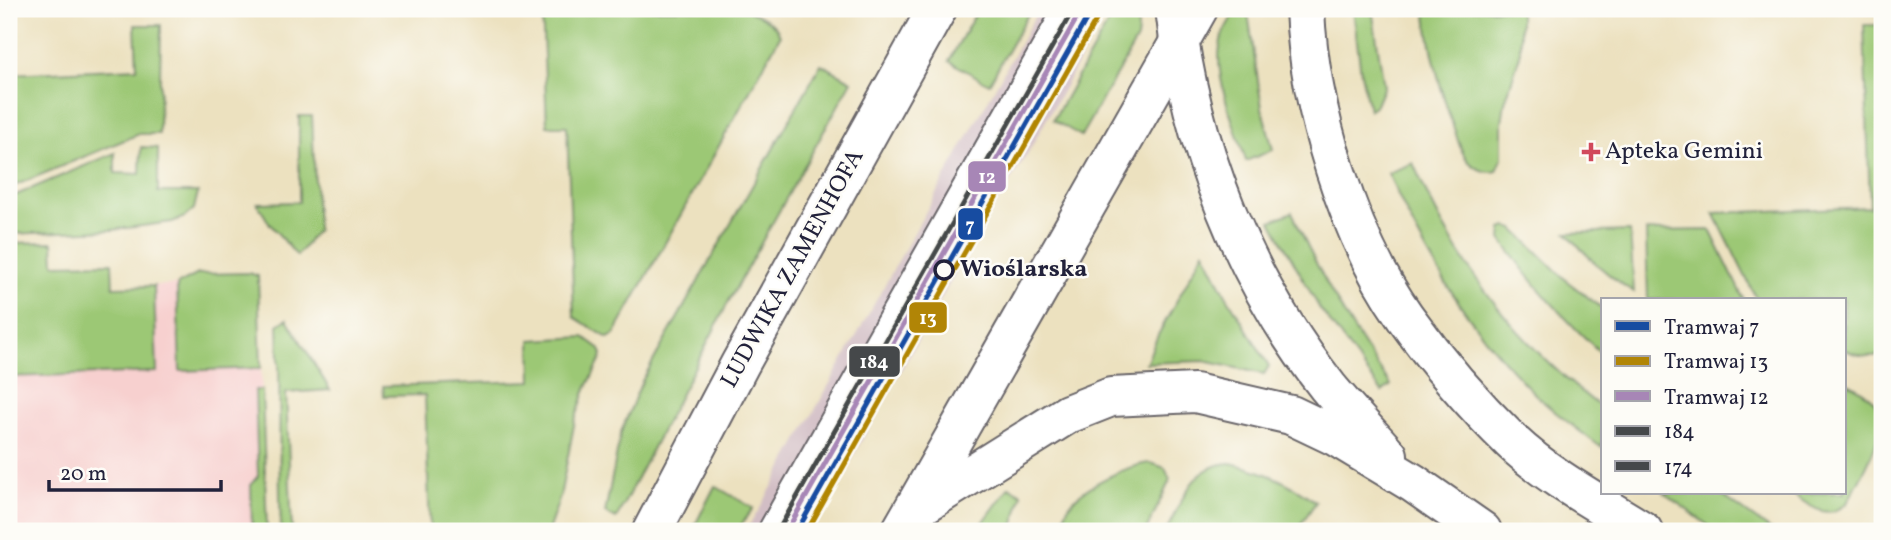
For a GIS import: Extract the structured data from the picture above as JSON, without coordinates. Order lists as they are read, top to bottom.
{
  "streets": {
    "street": ["LUDWIKA ZAMENHOFA"]
  },
  "places": {
    "health": ["Apteka Gemini"],
    "other": ["Wioślarska"]
  },
  "lines": [
    "tram line 7",
    "tram line 12",
    "transit line 184",
    "tram line 13",
    "transit line 174"
  ],
  "legend": [
    "Tramwaj 7",
    "Tramwaj 13",
    "Tramwaj 12",
    "184",
    "174"
  ],
  "scale_bar": "20 m"
}
